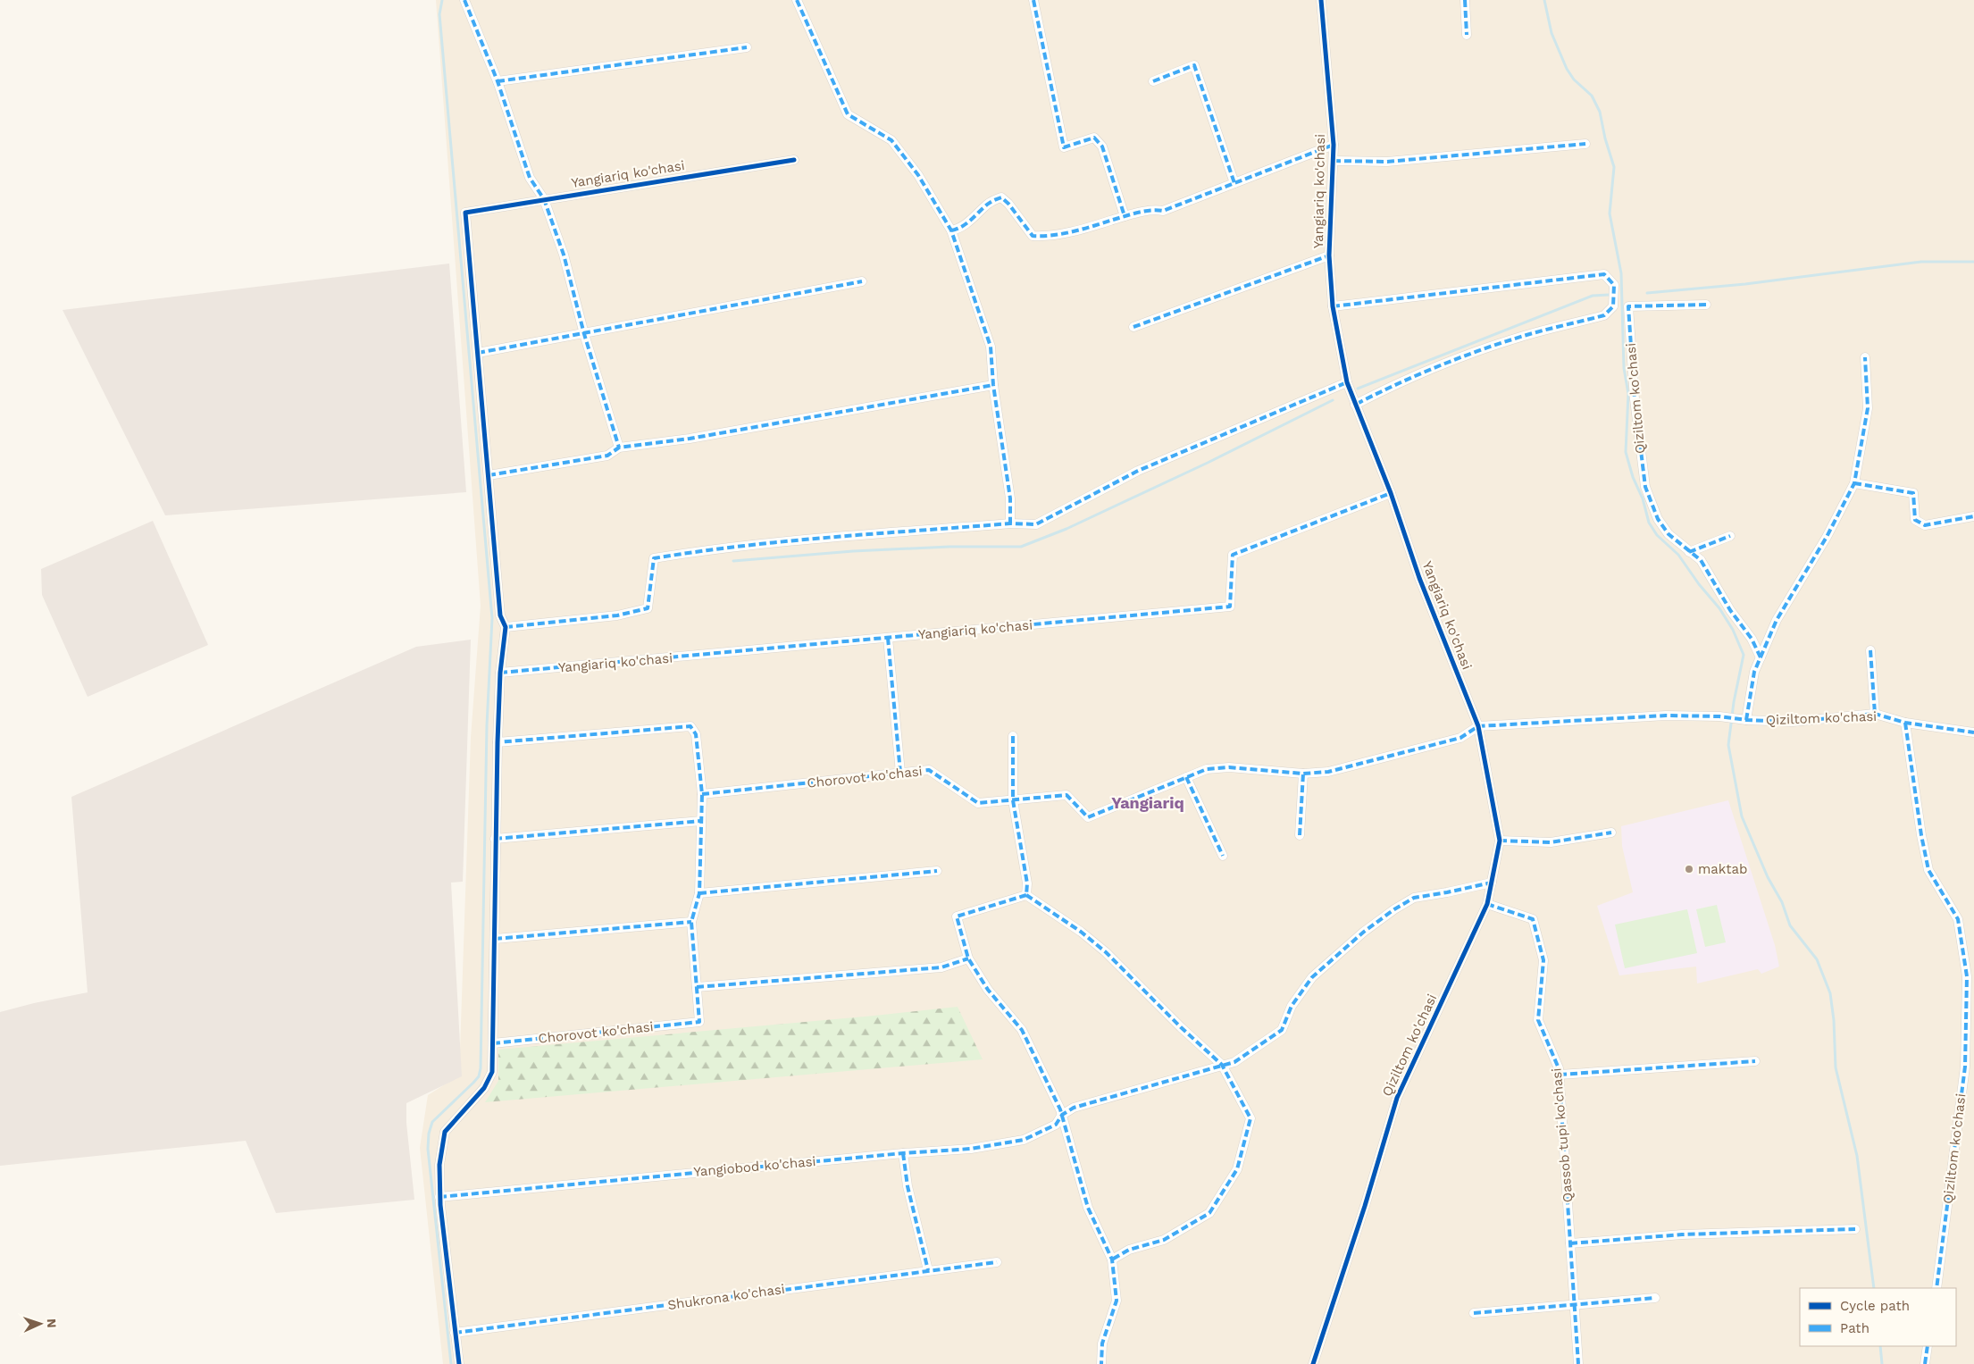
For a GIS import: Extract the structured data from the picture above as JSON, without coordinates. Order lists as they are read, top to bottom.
{
  "streets": {
    "street": [
      "Yangiariq ko'chasi",
      "Qiziltom ko'chasi",
      "Chorovot ko'chasi",
      "Qassob tupi ko'chasi",
      "Yangiobod ko'chasi",
      "Shukrona ko'chasi"
    ]
  },
  "crossings": [
    ["Yangiariq ko'chasi", "Qiziltom ko'chasi"],
    ["Qiziltom ko'chasi", "Qassob tupi ko'chasi"]
  ],
  "districts": ["Yangiariq"],
  "places": ["maktab"],
  "legend": ["Cycle path", "Path"],
  "north": "right"
}
